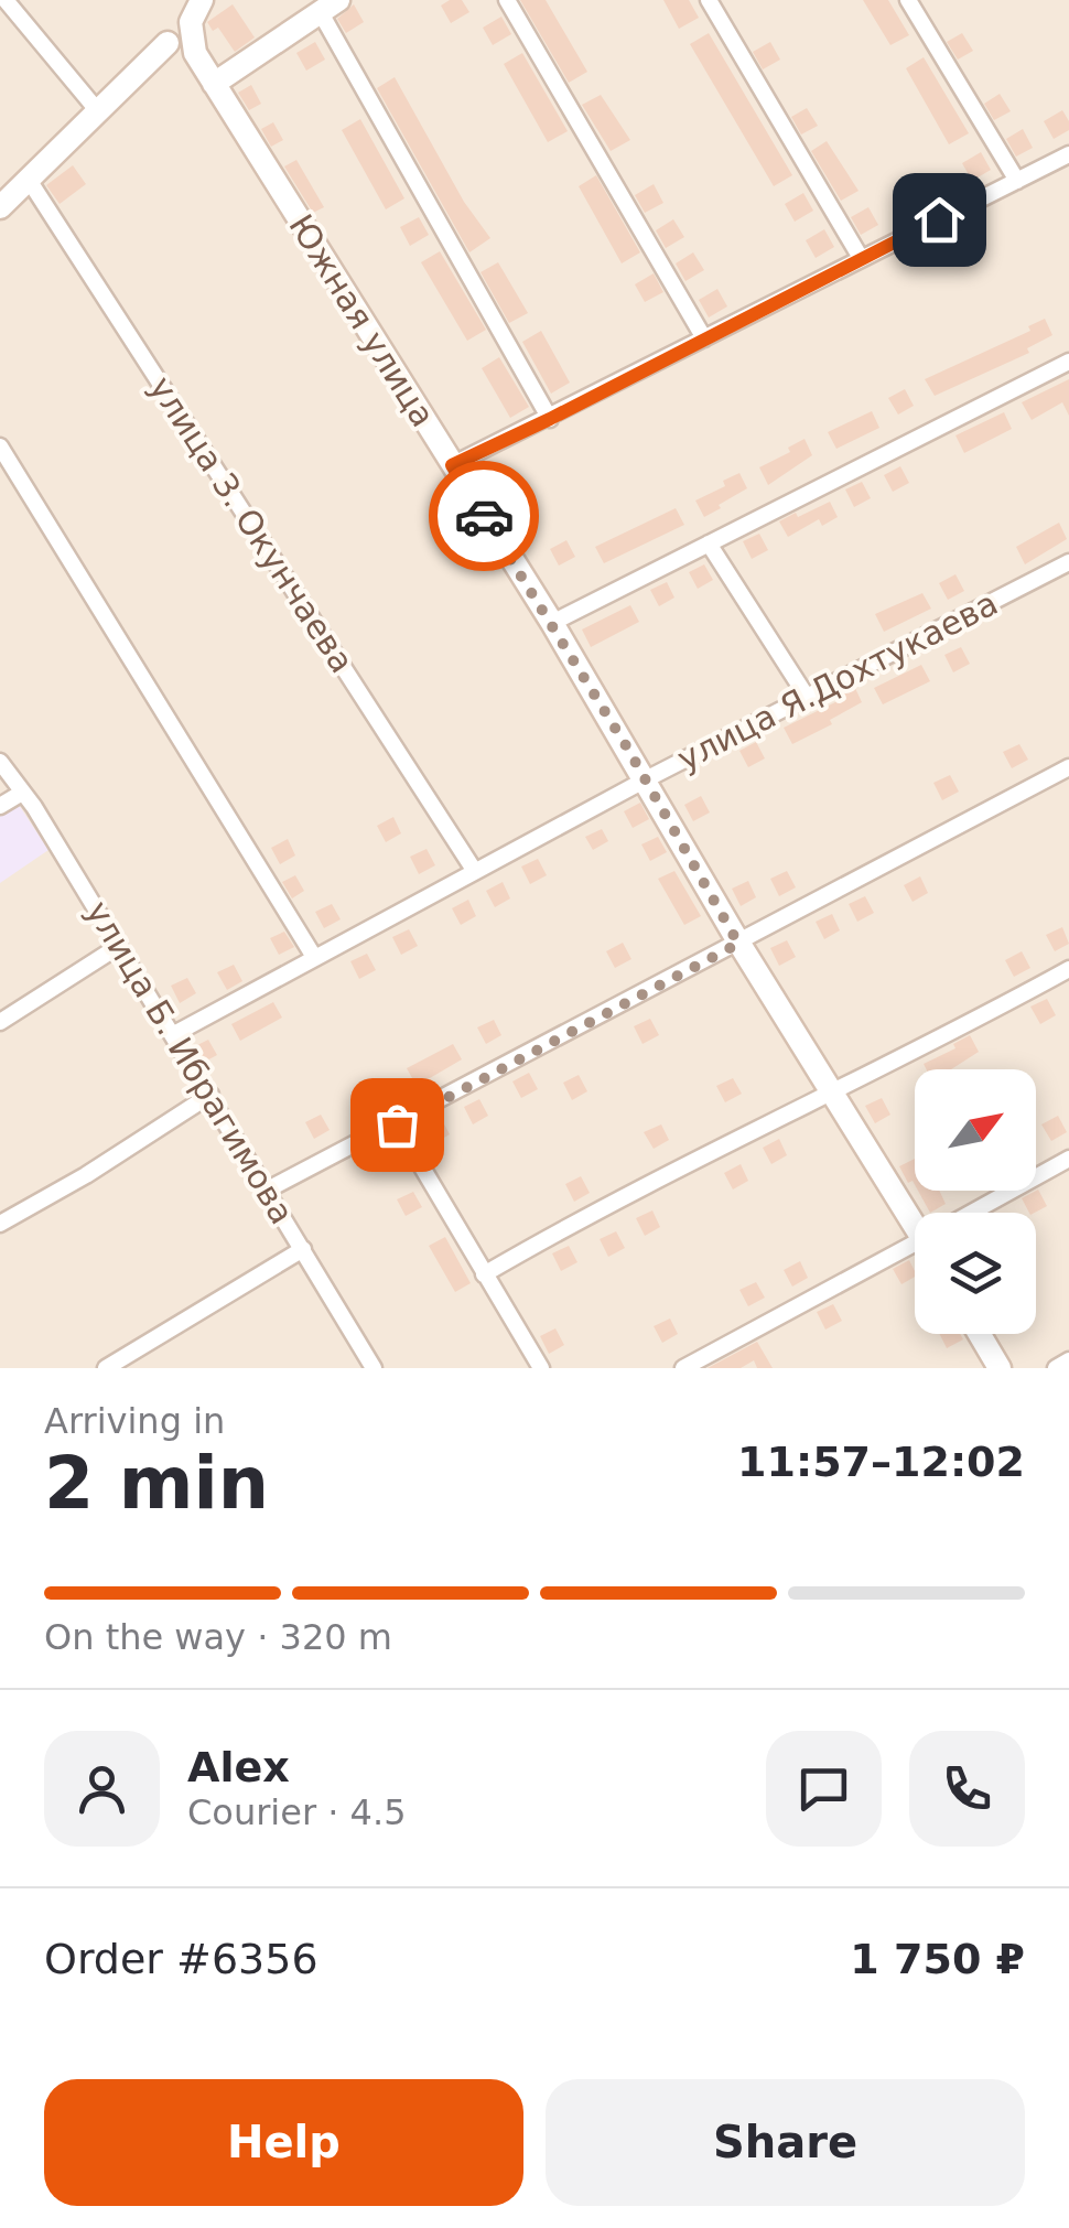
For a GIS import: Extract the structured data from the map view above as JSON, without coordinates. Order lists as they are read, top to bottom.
{
  "streets": {
    "main road": ["Южная улица"],
    "street": ["улица З. Окунчаева", "улица Я.Дохтукаева", "улица Б. Ибрагимова"]
  },
  "crossings": [
    ["Южная улица", "улица Я.Дохтукаева"],
    ["улица З. Окунчаева", "улица Я.Дохтукаева"],
    ["улица Я.Дохтукаева", "улица Б. Ибрагимова"]
  ],
  "north": "top right",
  "page": {
    "heading": ["2 min", "Arriving in", "11:57–12:02"],
    "panel": [
      "Alex",
      "Courier · 4.5",
      "Order #6356",
      "1 750 ₽"
    ],
    "bar": "On the way · 320 m",
    "buttons": ["Help", "Share"]
  }
}
